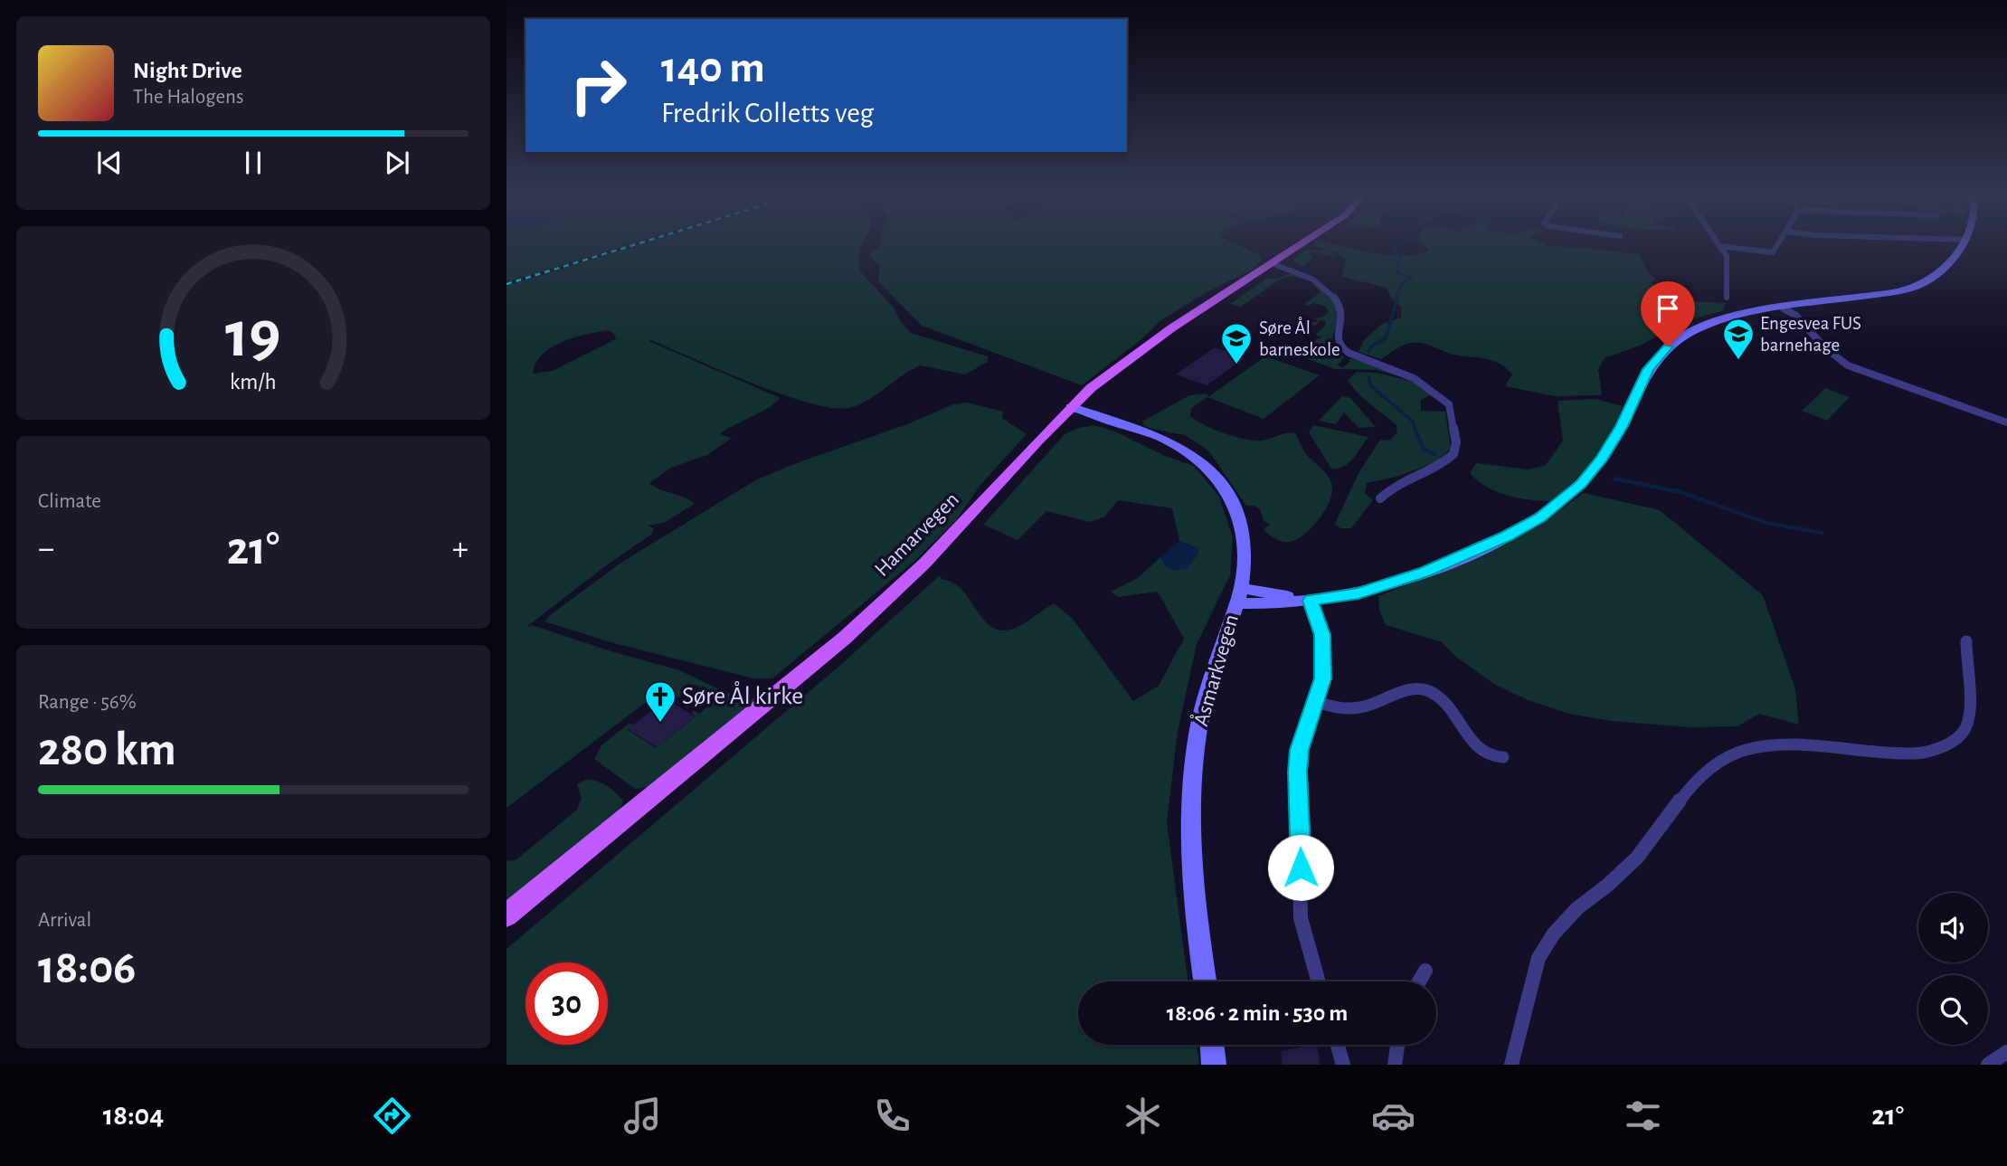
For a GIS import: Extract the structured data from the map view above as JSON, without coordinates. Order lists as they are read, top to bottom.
{
  "streets": {
    "main road": ["Hamarvegen"],
    "street": ["Åsmarkvegen"]
  },
  "crossings": [
    ["Hamarvegen", "Åsmarkvegen"]
  ],
  "places": {
    "school or university": ["Engesvea FUS barnehage", "Søre Ål barneskole"],
    "church": ["Søre Ål kirke"]
  },
  "page": {
    "turn": ["140 m", "Fredrik Colletts veg"],
    "song": ["Night Drive", "The Halogens"],
    "tile": [
      "Climate",
      ["Range · 56%", "280 km"],
      ["Arrival", "18:06"]
    ],
    "heat": ["−", "21°", "+"],
    "limit": "30",
    "trip": "18:06 · 2 min · 530 m",
    "tabs": ["18:04", "21°"],
    "gauge": ["19", "km/h"]
  }
}
